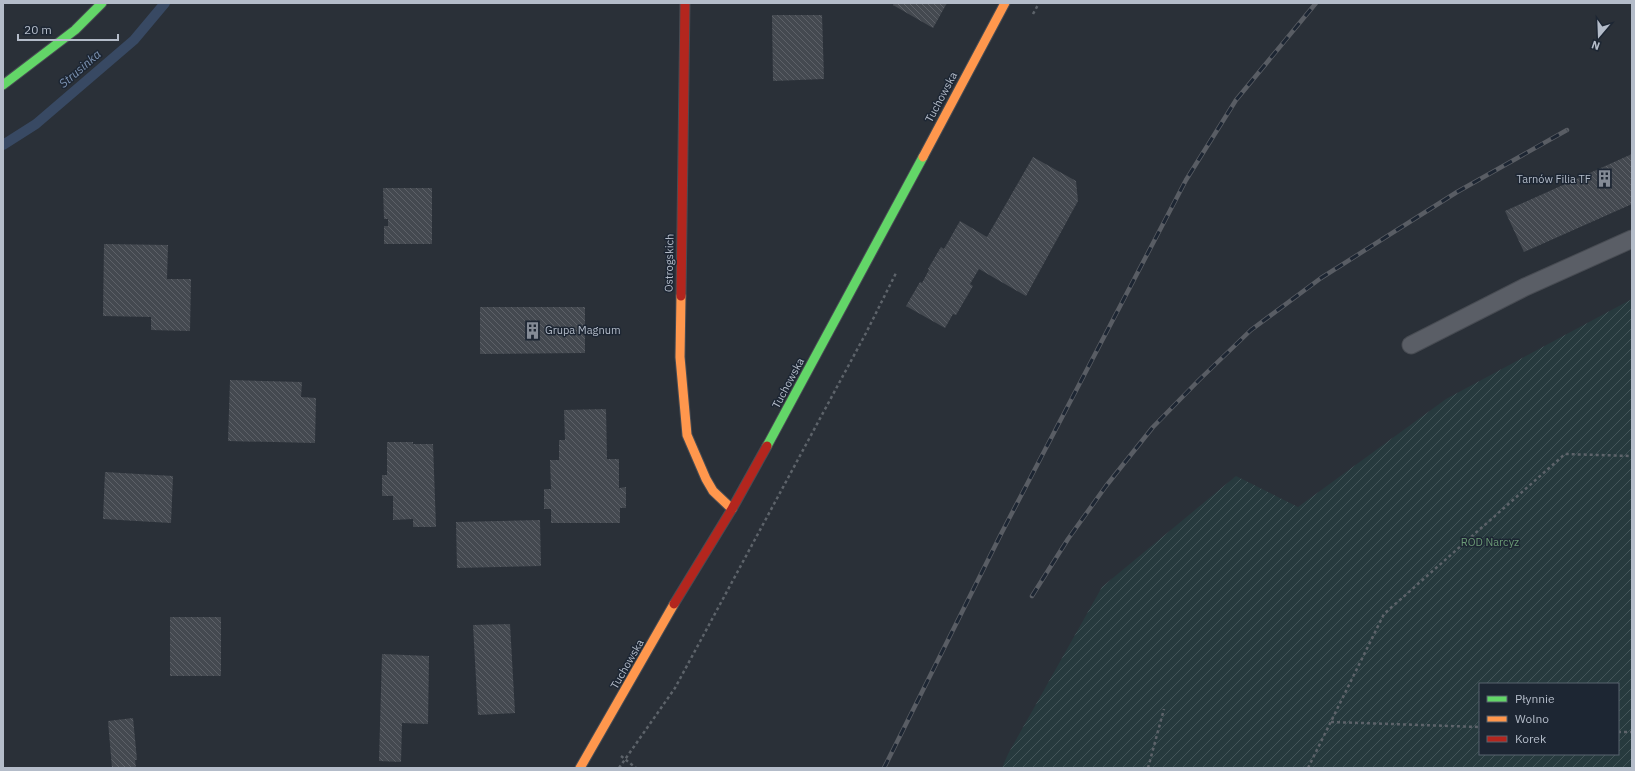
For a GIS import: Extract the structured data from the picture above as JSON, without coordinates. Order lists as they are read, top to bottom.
{
  "streets": {
    "street": ["Tuchowska", "Ostrogskich"]
  },
  "crossings": [
    ["Tuchowska", "Ostrogskich"]
  ],
  "water": ["Strusinka"],
  "parks": ["ROD Narcyz"],
  "places": {
    "building": ["Tarnów Filia TF", "Grupa Magnum"]
  },
  "legend": ["Płynnie", "Wolno", "Korek"],
  "scale_bar": "20 m",
  "north": "bottom"
}
